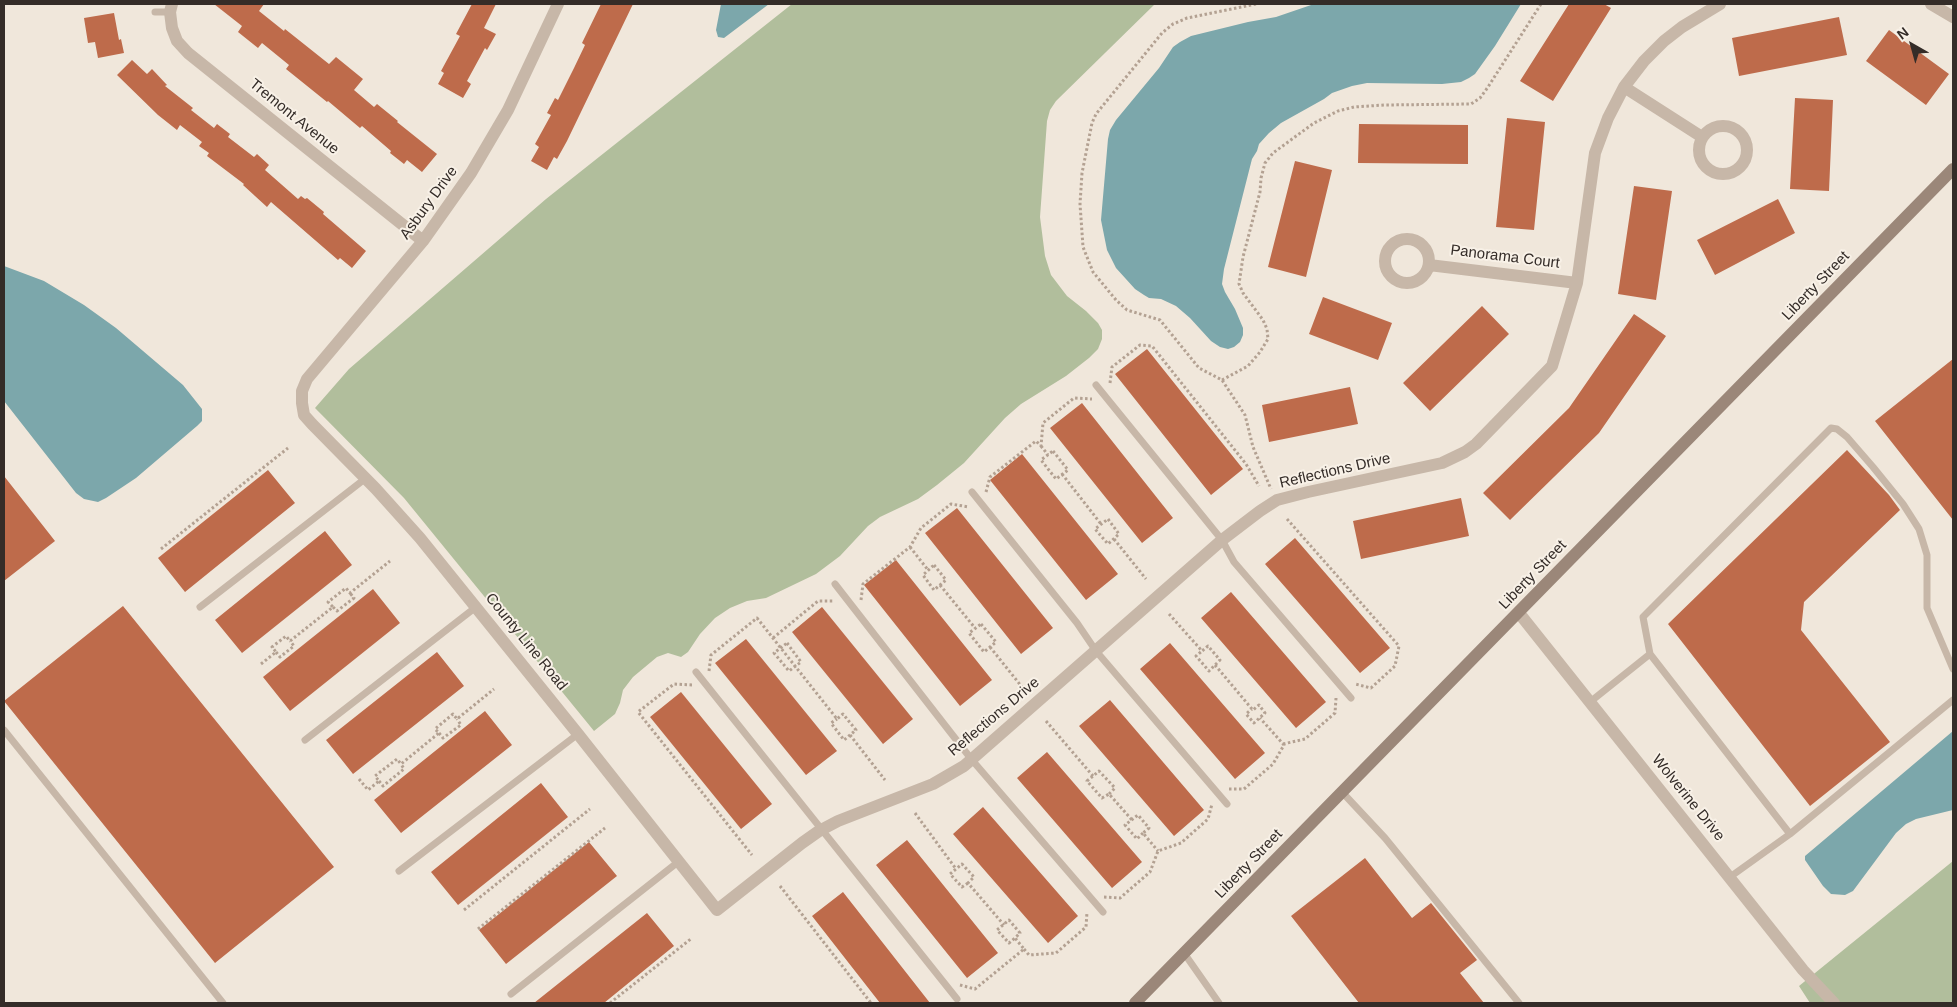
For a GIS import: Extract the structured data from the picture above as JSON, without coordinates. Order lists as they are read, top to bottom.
{
  "streets": {
    "street": [
      "Tremont Avenue",
      "Asbury Drive",
      "Panorama Court",
      "Liberty Street",
      "Reflections Drive",
      "County Line Road",
      "Wolverine Drive"
    ]
  },
  "crossings": [
    ["Tremont Avenue", "Asbury Drive"],
    ["Asbury Drive", "County Line Road"],
    ["Panorama Court", "Reflections Drive"],
    ["Liberty Street", "Wolverine Drive"],
    ["Reflections Drive", "County Line Road"]
  ],
  "north": "top left"
}
